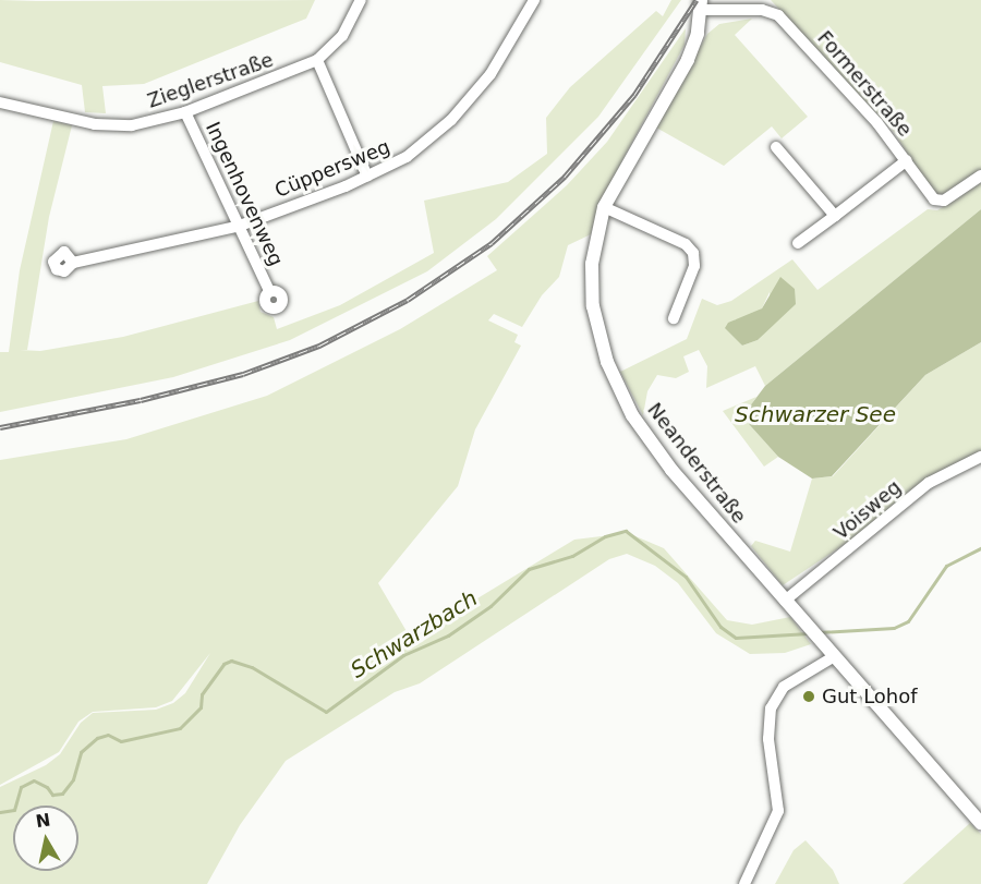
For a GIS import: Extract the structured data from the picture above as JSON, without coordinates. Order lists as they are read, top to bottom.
{
  "streets": {
    "street": [
      "Zieglerstraße",
      "Formerstraße",
      "Cüppersweg",
      "Ingenhovenweg",
      "Neanderstraße",
      "Voisweg"
    ]
  },
  "crossings": [
    ["Zieglerstraße", "Ingenhovenweg"],
    ["Formerstraße", "Neanderstraße"],
    ["Cüppersweg", "Ingenhovenweg"],
    ["Neanderstraße", "Voisweg"]
  ],
  "water": ["Schwarzer See", "Schwarzbach"],
  "places": ["Gut Lohof"],
  "north": "top"
}
